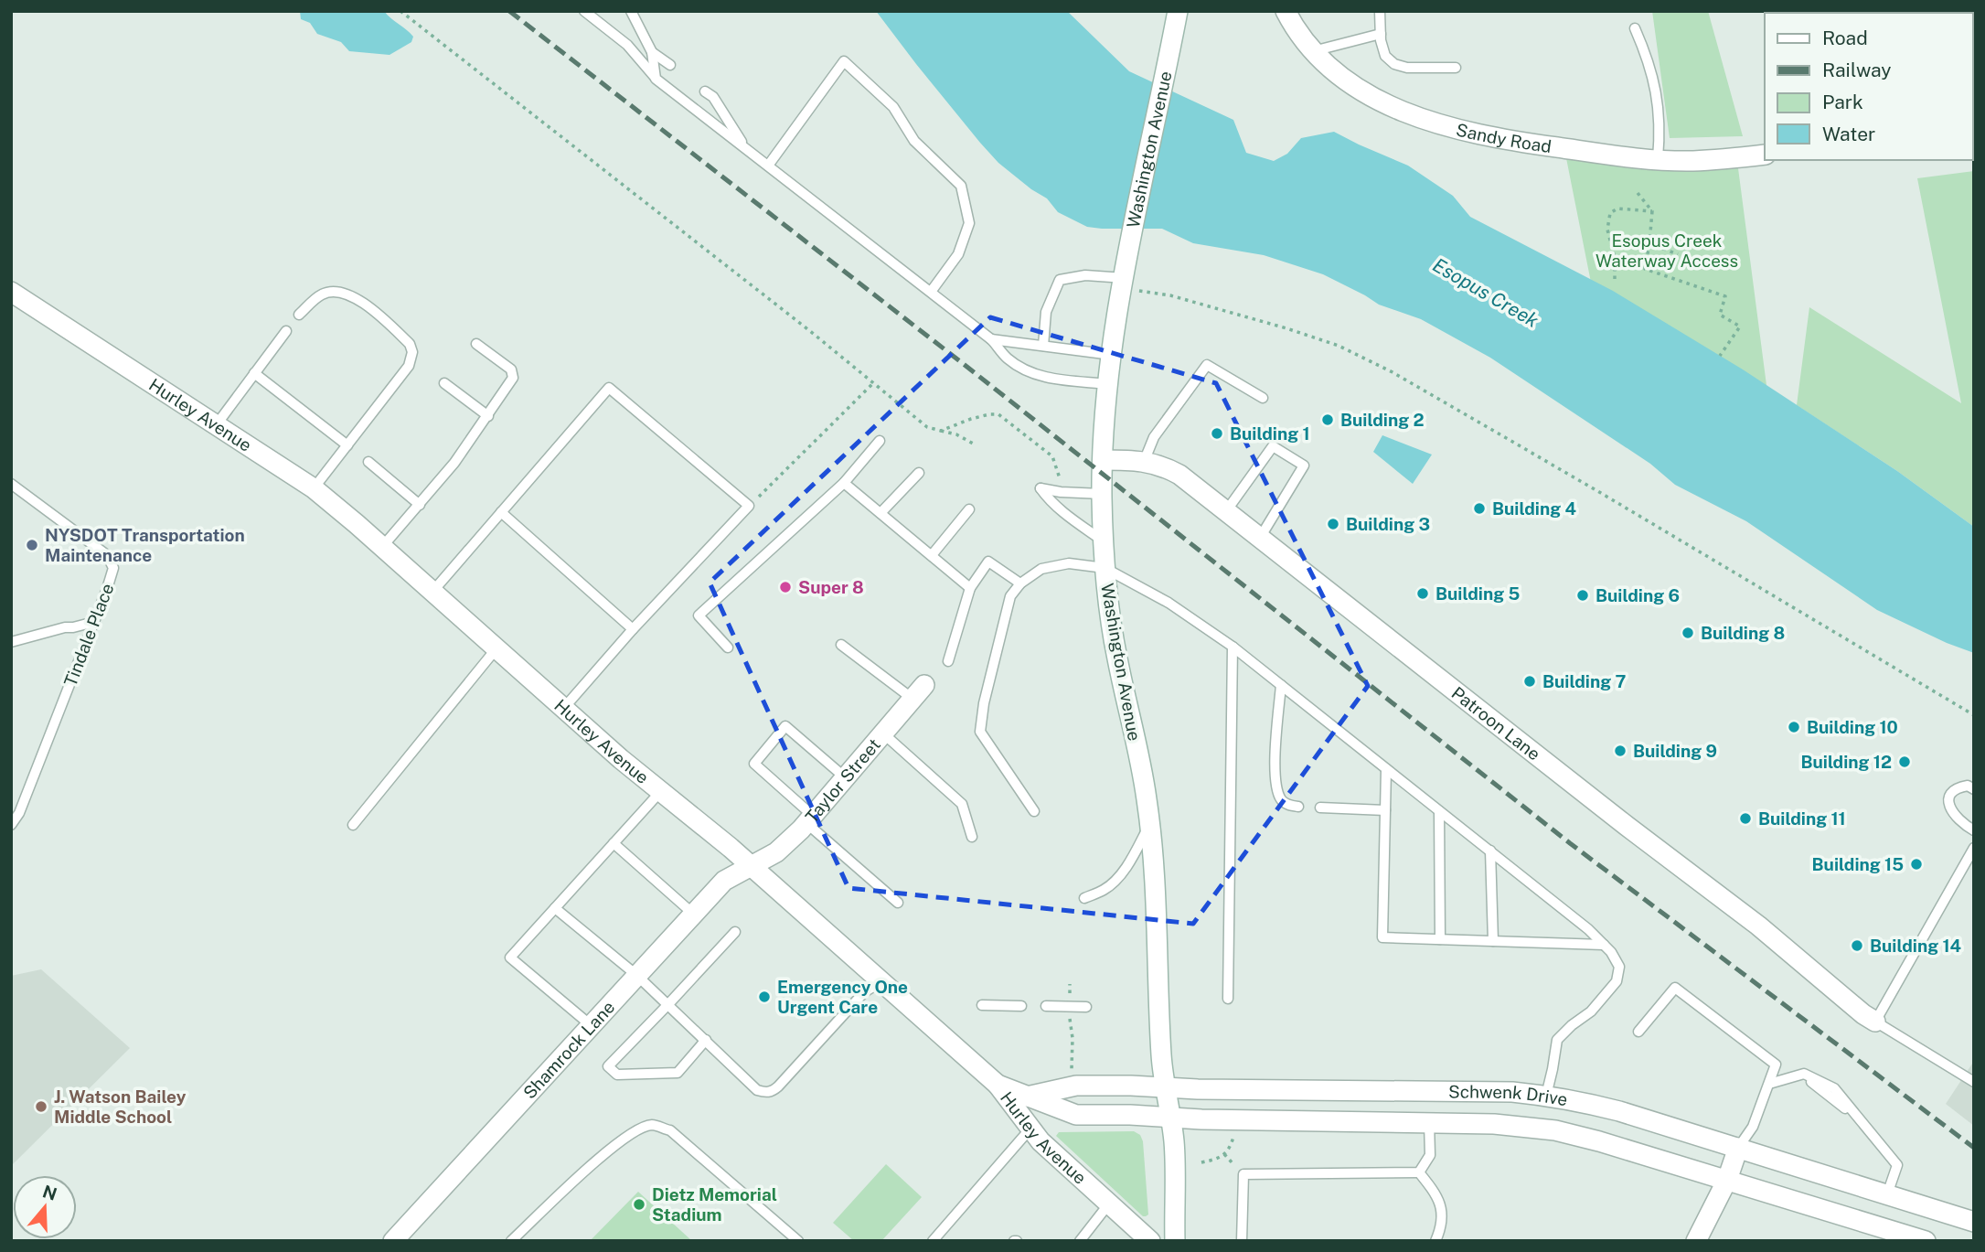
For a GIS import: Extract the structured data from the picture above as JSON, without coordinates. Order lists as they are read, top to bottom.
{
  "streets": {
    "street": [
      "Sandy Road",
      "Washington Avenue",
      "Hurley Avenue",
      "Patroon Lane",
      "Taylor Street",
      "Shamrock Lane",
      "Schwenk Drive"
    ],
    "lane": ["Tindale Place"]
  },
  "crossings": [
    ["Washington Avenue", "Patroon Lane"],
    ["Washington Avenue", "Schwenk Drive"],
    ["Hurley Avenue", "Taylor Street"],
    ["Hurley Avenue", "Shamrock Lane"],
    ["Hurley Avenue", "Schwenk Drive"],
    ["Taylor Street", "Shamrock Lane"]
  ],
  "water": ["Esopus Creek"],
  "parks": ["Esopus Creek Waterway Access"],
  "places": [
    "Building 2",
    "Building 1",
    "Building 4",
    "Building 3",
    "NYSDOT Transportation Maintenance",
    "Super 8",
    "Building 5",
    "Building 6",
    "Building 8",
    "Building 7",
    "Building 10",
    "Building 9",
    "Building 12",
    "Building 11",
    "Building 15",
    "Building 14",
    "Emergency One Urgent Care",
    "J. Watson Bailey Middle School",
    "Dietz Memorial Stadium"
  ],
  "legend": [
    "Road",
    "Railway",
    "Park",
    "Water"
  ],
  "north": "top"
}
